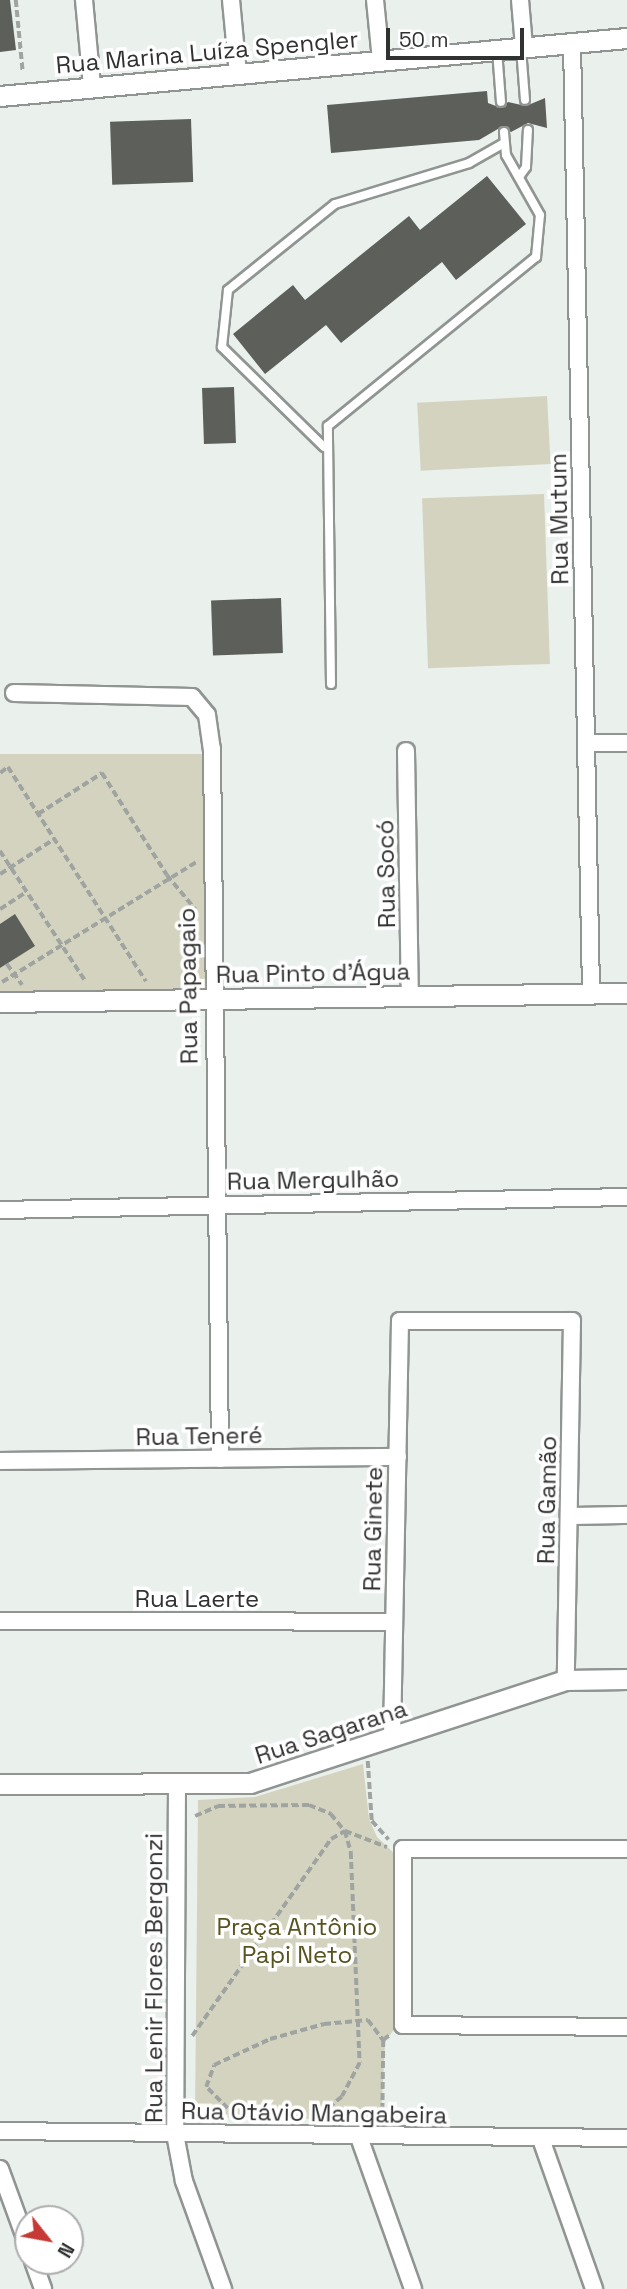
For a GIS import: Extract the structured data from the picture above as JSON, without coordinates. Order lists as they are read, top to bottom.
{
  "streets": {
    "street": [
      "Rua Marina Luíza Spengler",
      "Rua Mutum",
      "Rua Socó",
      "Rua Pinto d'Água",
      "Rua Papagaio",
      "Rua Mergulhão",
      "Rua Teneré",
      "Rua Gamão",
      "Rua Ginete",
      "Rua Laerte",
      "Rua Sagarana",
      "Rua Lenir Flores Bergonzi",
      "Rua Otávio Mangabeira"
    ]
  },
  "crossings": [
    ["Rua Marina Luíza Spengler", "Rua Mutum"],
    ["Rua Mutum", "Rua Pinto d'Água"],
    ["Rua Socó", "Rua Pinto d'Água"],
    ["Rua Pinto d'Água", "Rua Papagaio"],
    ["Rua Papagaio", "Rua Mergulhão"],
    ["Rua Papagaio", "Rua Teneré"],
    ["Rua Teneré", "Rua Ginete"],
    ["Rua Gamão", "Rua Ginete"],
    ["Rua Gamão", "Rua Sagarana"],
    ["Rua Ginete", "Rua Laerte"],
    ["Rua Ginete", "Rua Sagarana"],
    ["Rua Sagarana", "Rua Lenir Flores Bergonzi"],
    ["Rua Lenir Flores Bergonzi", "Rua Otávio Mangabeira"]
  ],
  "parks": ["Praça Antônio Papi Neto"],
  "scale_bar": "50 m",
  "north": "bottom right"
}
